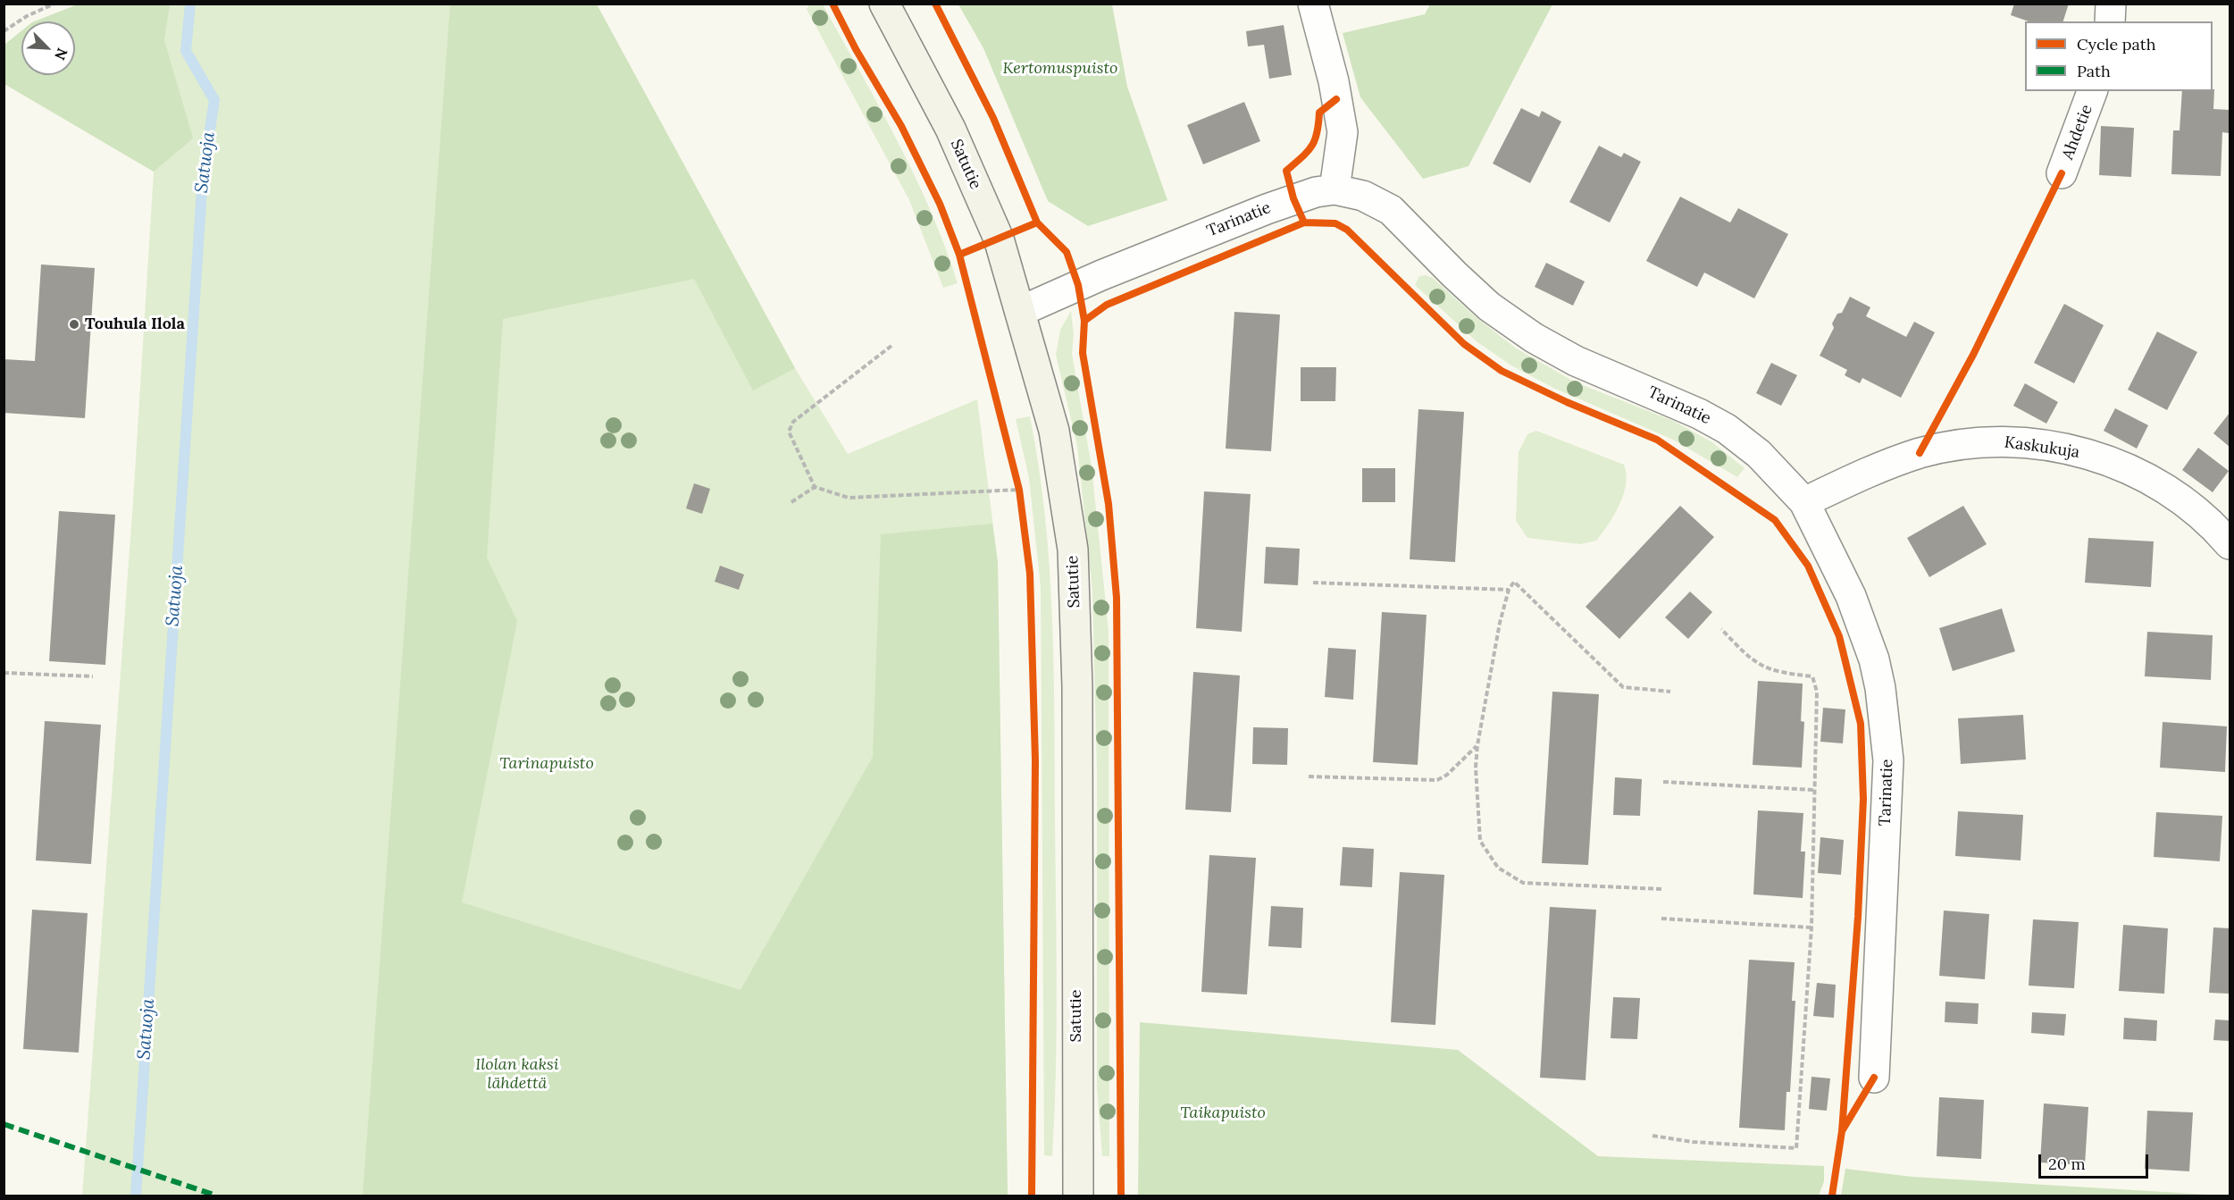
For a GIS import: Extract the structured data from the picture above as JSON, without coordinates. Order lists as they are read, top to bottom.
{
  "streets": {
    "street": [
      "Ahdetie",
      "Satutie",
      "Tarinatie",
      "Kaskukuja"
    ]
  },
  "crossings": [
    ["Satutie", "Tarinatie"],
    ["Tarinatie", "Kaskukuja"]
  ],
  "water": ["Satuoja"],
  "parks": [
    "Kertomuspuisto",
    "Tarinapuisto",
    "Ilolan kaksi lähdettä",
    "Taikapuisto"
  ],
  "places": ["Touhula Ilola"],
  "legend": ["Cycle path", "Path"],
  "scale_bar": "20 m",
  "north": "bottom right"
}
